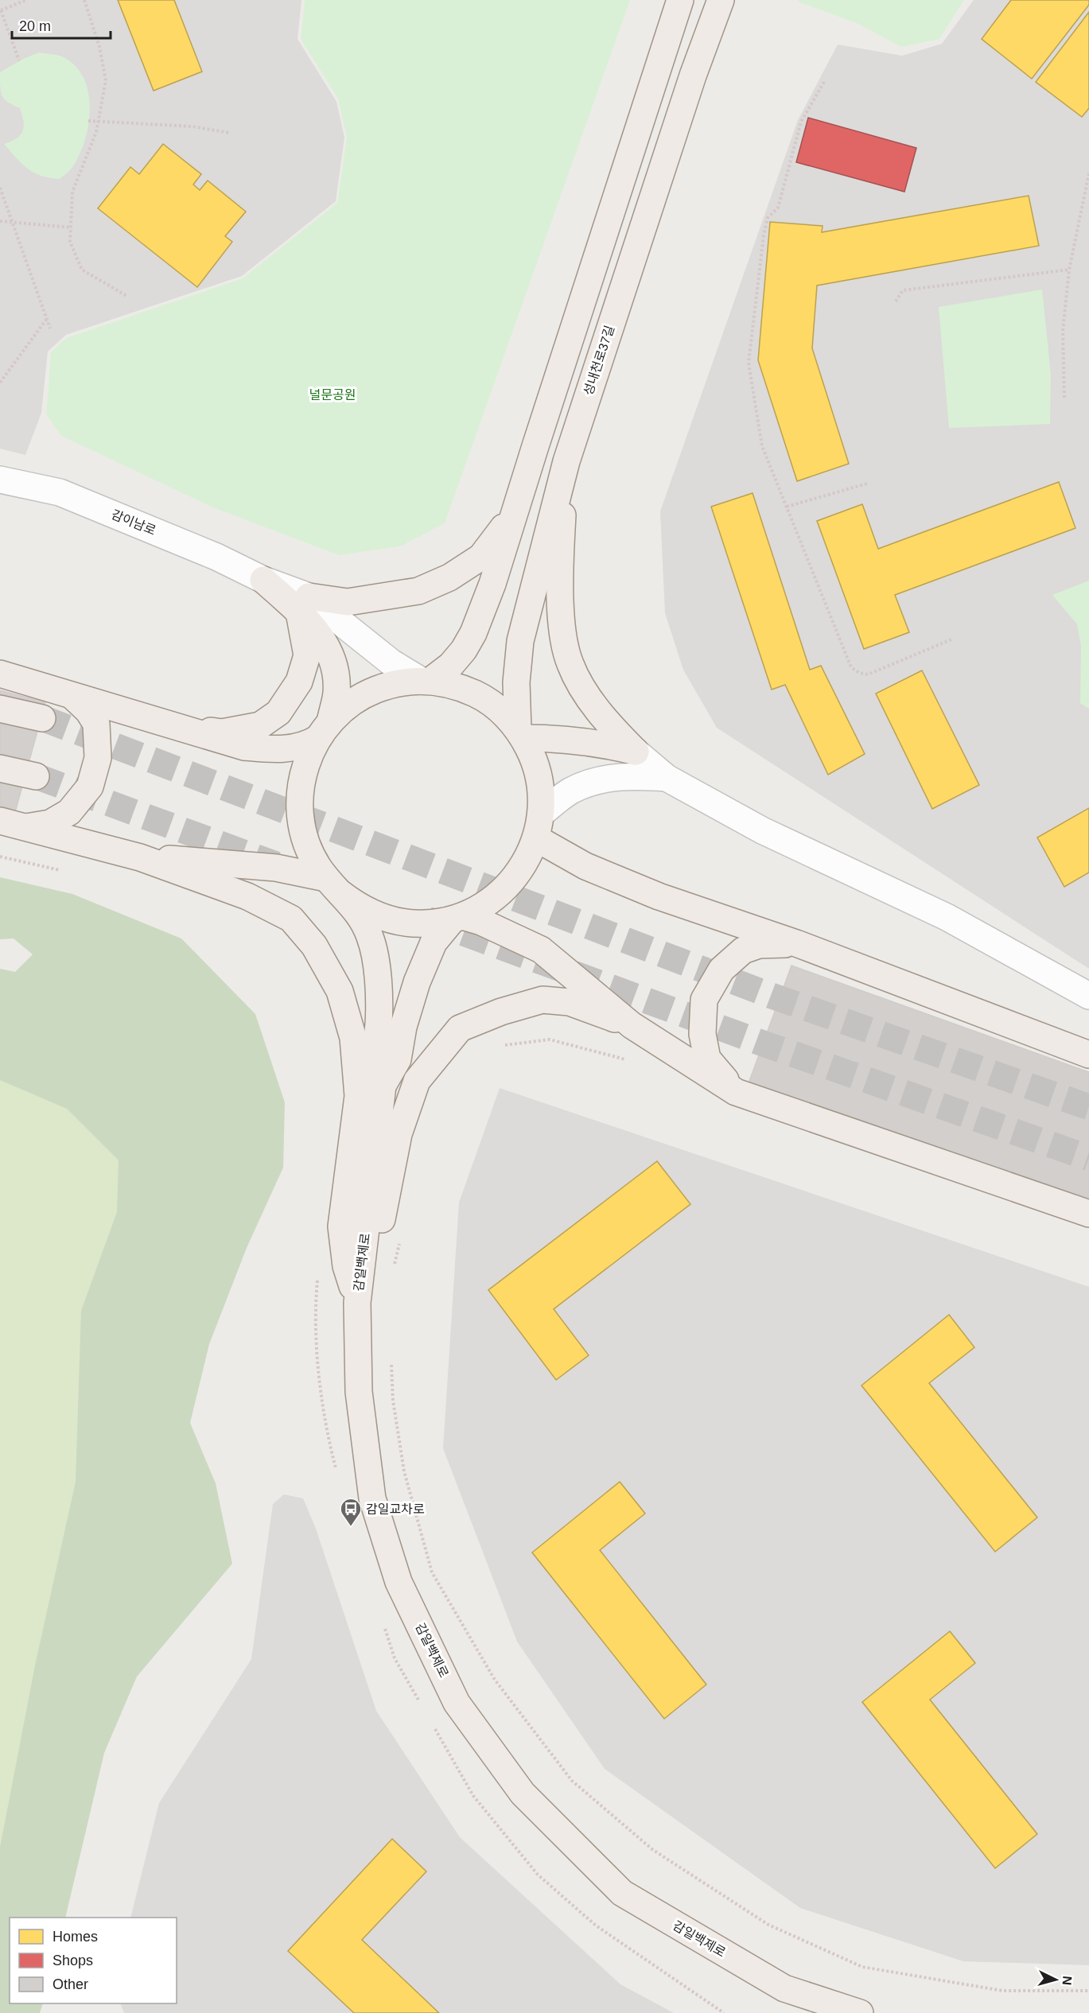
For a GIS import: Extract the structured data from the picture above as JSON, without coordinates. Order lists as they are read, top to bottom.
{
  "streets": {
    "main road": ["성내천로37길", "감일백제로"],
    "street": ["감이남로"]
  },
  "parks": ["널문공원"],
  "places": {
    "bus stop": ["감일교차로"]
  },
  "legend": ["Homes", "Shops", "Other"],
  "scale_bar": "20 m",
  "north": "right"
}
